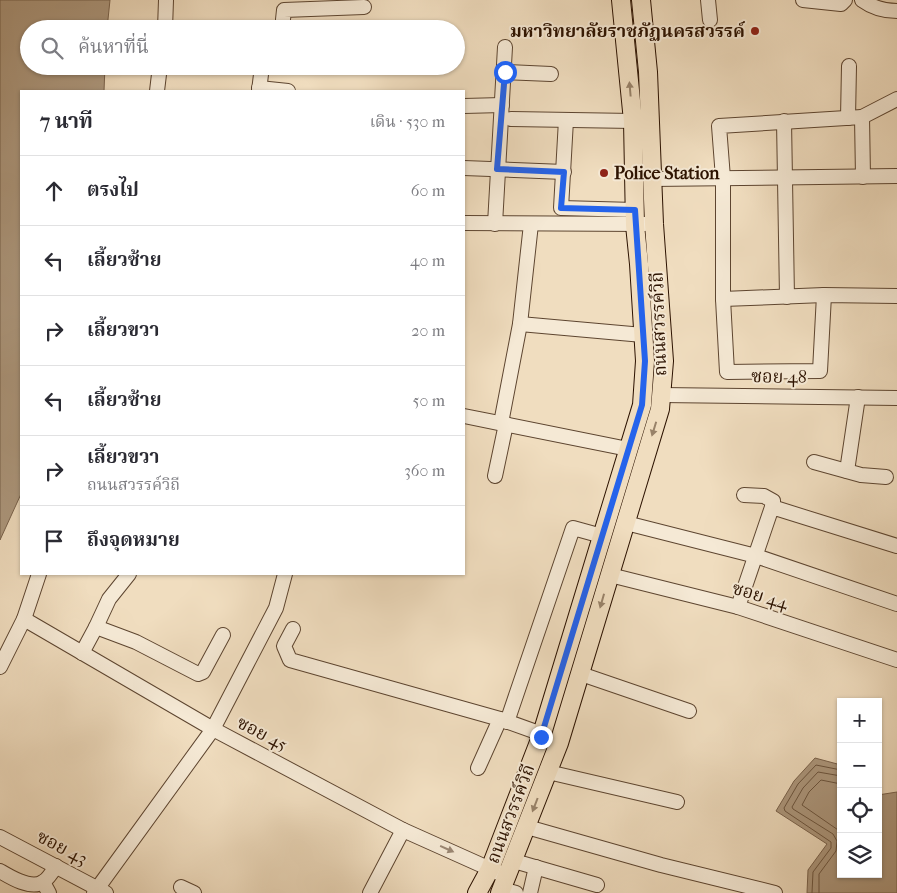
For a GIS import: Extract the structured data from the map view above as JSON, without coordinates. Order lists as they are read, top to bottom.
{
  "streets": {
    "main road": ["ถนนสวรรค์วิถี"],
    "street": [
      "ซอย 48",
      "ซอย 44",
      "ซอย 45",
      "ซอย 43"
    ]
  },
  "crossings": [
    ["ถนนสวรรค์วิถี", "ซอย 48"],
    ["ถนนสวรรค์วิถี", "ซอย 44"],
    ["ถนนสวรรค์วิถี", "ซอย 45"]
  ],
  "places": ["มหาวิทยาลัยราชภัฏนครสวรรค์", "Police Station"],
  "page": {
    "search": "ค้นหาที่นี่",
    "heading": ["7 นาที", "เดิน · 530 m"],
    "list": [
      ["ตรงไป", "60 m"],
      ["เลี้ยวซ้าย", "40 m"],
      ["เลี้ยวขวา", "20 m"],
      ["เลี้ยวซ้าย", "50 m"],
      ["เลี้ยวขวา", "ถนนสวรรค์วิถี", "360 m"],
      "ถึงจุดหมาย"
    ],
    "map_buttons": ["+", "−"]
  }
}
